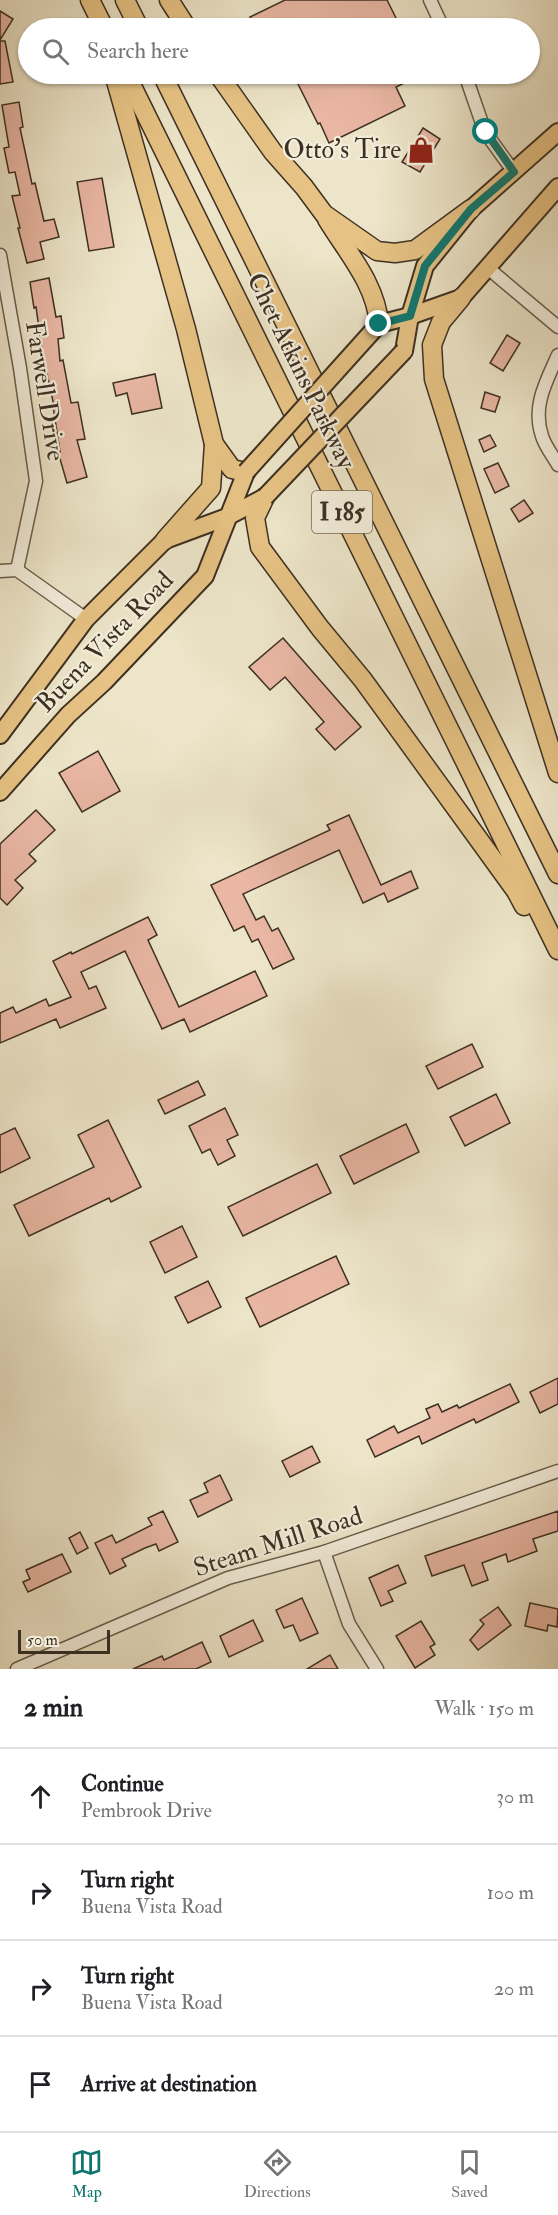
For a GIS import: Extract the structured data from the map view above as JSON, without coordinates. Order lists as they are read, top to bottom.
{
  "streets": {
    "highway": ["Chet Atkins Parkway", "I 185"],
    "main road": ["Buena Vista Road"],
    "street": ["Farwell Drive", "Steam Mill Road"]
  },
  "places": {
    "shop": ["Otto's Tire"]
  },
  "scale_bar": "50 m",
  "page": {
    "search": "Search here",
    "scale": "50 m",
    "heading": ["2 min", "Walk · 150 m"],
    "list": [
      ["Continue", "Pembrook Drive", "30 m"],
      ["Turn right", "Buena Vista Road", "100 m"],
      ["Turn right", "Buena Vista Road", "20 m"],
      "Arrive at destination"
    ],
    "nav": ["Map", "Directions", "Saved"]
  }
}
